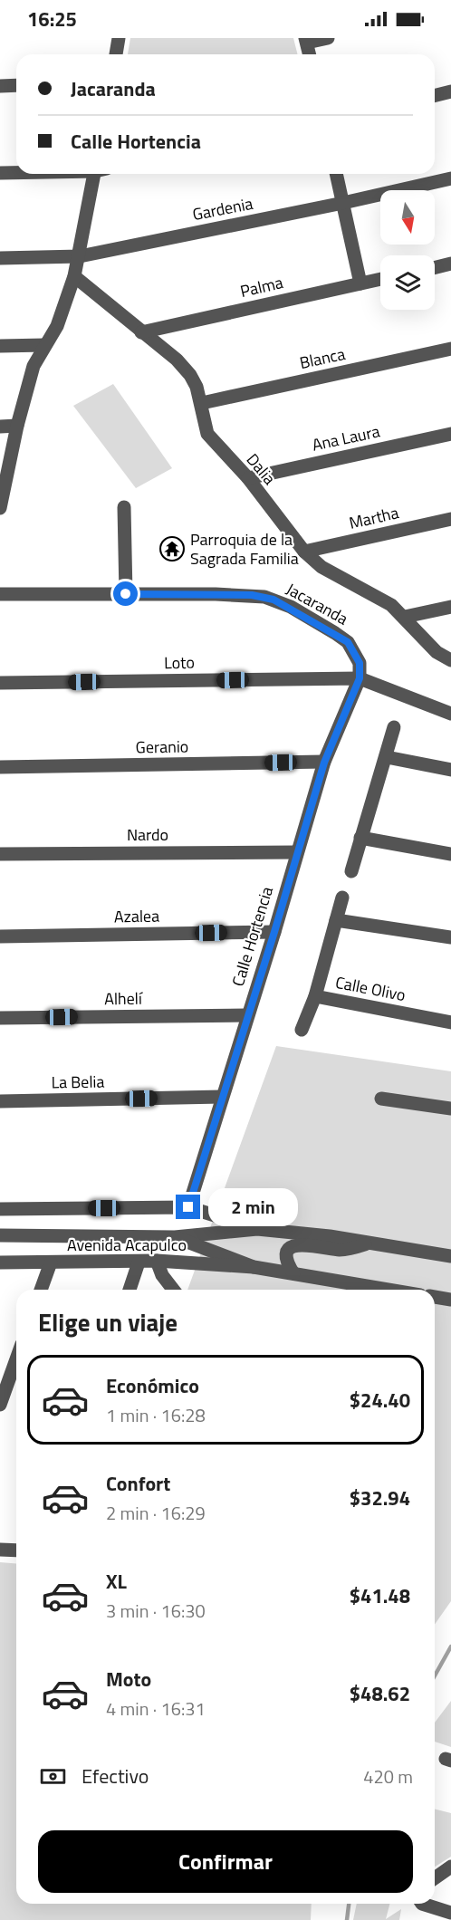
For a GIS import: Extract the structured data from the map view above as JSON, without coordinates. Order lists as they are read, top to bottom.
{
  "streets": {
    "street": [
      "Gardenia",
      "Palma",
      "Blanca",
      "Ana Laura",
      "Dalia",
      "Martha",
      "Jacaranda",
      "Loto",
      "Geranio",
      "Nardo",
      "Azalea",
      "Calle Hortencia",
      "Calle Olivo",
      "Alhelí",
      "La Belia",
      "Avenida Acapulco"
    ]
  },
  "crossings": [
    ["Palma", "Dalia"],
    ["Blanca", "Dalia"],
    ["Ana Laura", "Dalia"],
    ["Dalia", "Martha"],
    ["Jacaranda", "Loto"],
    ["Jacaranda", "Calle Hortencia"],
    ["Loto", "Calle Hortencia"],
    ["Geranio", "Calle Hortencia"],
    ["Nardo", "Calle Hortencia"],
    ["Azalea", "Calle Hortencia"],
    ["Calle Hortencia", "Alhelí"],
    ["Calle Hortencia", "La Belia"]
  ],
  "places": {
    "temple": ["Parroquia de la Sagrada Familia"]
  },
  "north": "bottom",
  "page": {
    "status": "16:25",
    "banner": ["Jacaranda", "Calle Hortencia"],
    "bubble": "2 min",
    "heading": "Elige un viaje",
    "list": [
      {
        "name": "Económico",
        "note": "1 min · 16:28",
        "value": "$24.40"
      },
      {
        "name": "Confort",
        "note": "2 min · 16:29",
        "value": "$32.94"
      },
      {
        "name": "XL",
        "note": "3 min · 16:30",
        "value": "$41.48"
      },
      {
        "name": "Moto",
        "note": "4 min · 16:31",
        "value": "$48.62"
      }
    ],
    "pay": ["Efectivo", "420 m"],
    "buttons": "Confirmar"
  }
}
